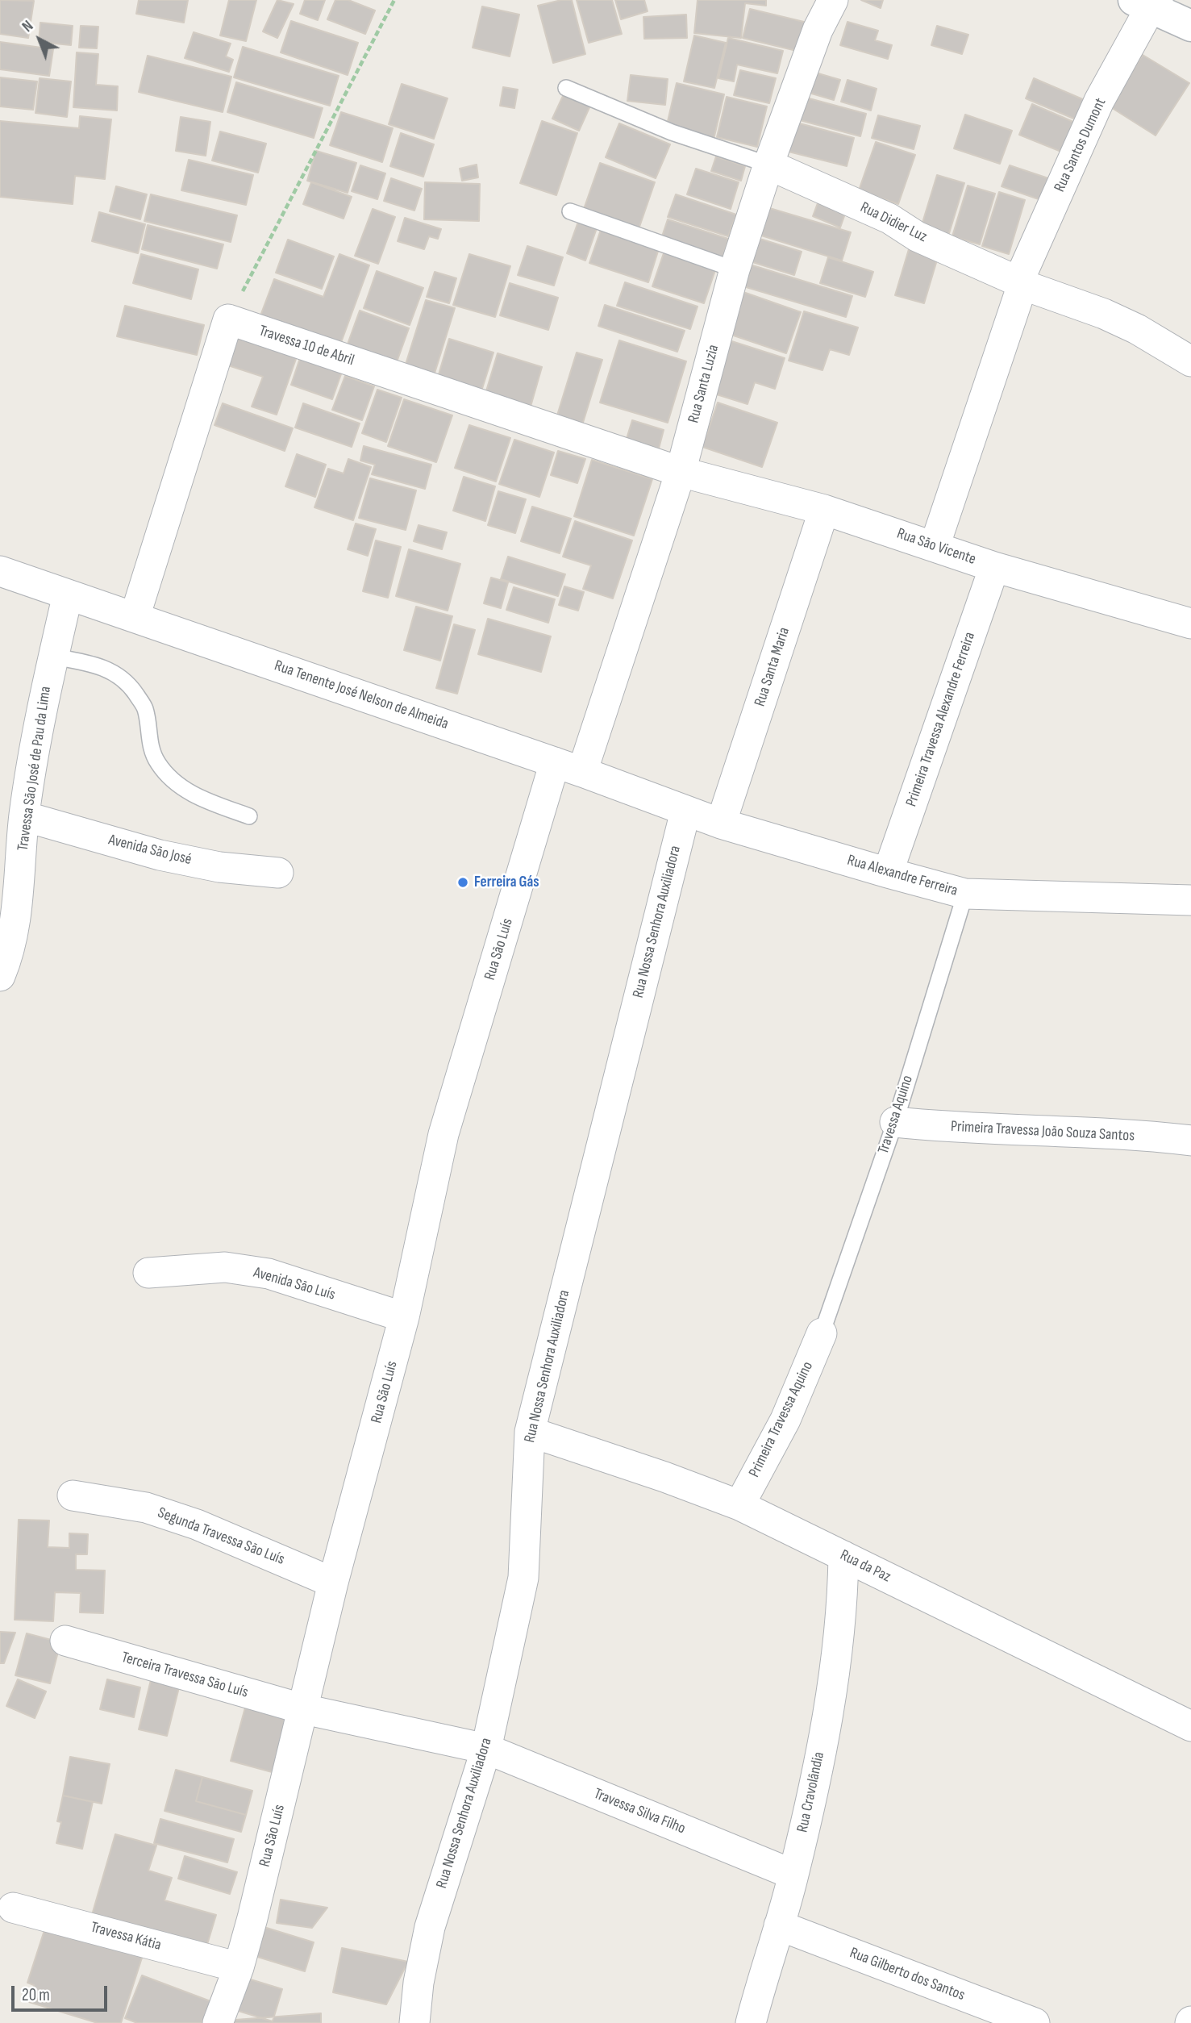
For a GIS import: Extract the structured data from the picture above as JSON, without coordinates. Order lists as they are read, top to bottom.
{
  "streets": {
    "street": [
      "Rua Santos Dumont",
      "Rua Didier Luz",
      "Travessa 10 de Abril",
      "Rua Santa Luzia",
      "Rua São Vicente",
      "Rua Santa Maria",
      "Rua Tenente José Nelson de Almeida",
      "Primeira Travessa Alexandre Ferreira",
      "Travessa São José de Pau da Lima",
      "Avenida São José",
      "Rua Alexandre Ferreira",
      "Rua Nossa Senhora Auxiliadora",
      "Rua São Luís",
      "Primeira Travessa João Souza Santos",
      "Avenida São Luís",
      "Primeira Travessa Aquino",
      "Segunda Travessa São Luís",
      "Rua da Paz",
      "Terceira Travessa São Luís",
      "Rua Cravolândia",
      "Travessa Silva Filho",
      "Travessa Kátia",
      "Rua Gilberto dos Santos"
    ],
    "lane": ["Travessa Aquino"]
  },
  "crossings": [
    ["Rua Santos Dumont", "Rua Didier Luz"],
    ["Rua Didier Luz", "Rua Santa Luzia"],
    ["Travessa 10 de Abril", "Rua Santa Luzia"],
    ["Travessa 10 de Abril", "Rua São Vicente"],
    ["Rua Santa Luzia", "Rua São Vicente"],
    ["Rua Santa Luzia", "Rua Tenente José Nelson de Almeida"],
    ["Rua Santa Luzia", "Rua São Luís"],
    ["Rua São Vicente", "Rua Santa Maria"],
    ["Rua São Vicente", "Primeira Travessa Alexandre Ferreira"],
    ["Rua Santa Maria", "Rua Tenente José Nelson de Almeida"],
    ["Rua Santa Maria", "Rua Alexandre Ferreira"],
    ["Rua Tenente José Nelson de Almeida", "Travessa São José de Pau da Lima"],
    ["Rua Tenente José Nelson de Almeida", "Rua Alexandre Ferreira"],
    ["Rua Tenente José Nelson de Almeida", "Rua Nossa Senhora Auxiliadora"],
    ["Rua Tenente José Nelson de Almeida", "Rua São Luís"],
    ["Primeira Travessa Alexandre Ferreira", "Rua Alexandre Ferreira"],
    ["Travessa São José de Pau da Lima", "Avenida São José"],
    ["Rua Alexandre Ferreira", "Travessa Aquino"],
    ["Rua Nossa Senhora Auxiliadora", "Rua da Paz"],
    ["Rua Nossa Senhora Auxiliadora", "Terceira Travessa São Luís"],
    ["Rua Nossa Senhora Auxiliadora", "Travessa Silva Filho"],
    ["Rua São Luís", "Avenida São Luís"],
    ["Rua São Luís", "Segunda Travessa São Luís"],
    ["Rua São Luís", "Terceira Travessa São Luís"],
    ["Rua São Luís", "Travessa Kátia"],
    ["Travessa Aquino", "Primeira Travessa João Souza Santos"],
    ["Travessa Aquino", "Primeira Travessa Aquino"],
    ["Primeira Travessa Aquino", "Rua da Paz"],
    ["Rua da Paz", "Rua Cravolândia"],
    ["Terceira Travessa São Luís", "Travessa Silva Filho"],
    ["Rua Cravolândia", "Travessa Silva Filho"],
    ["Rua Cravolândia", "Rua Gilberto dos Santos"]
  ],
  "places": ["Ferreira Gás"],
  "scale_bar": "20 m",
  "north": "top left"
}
